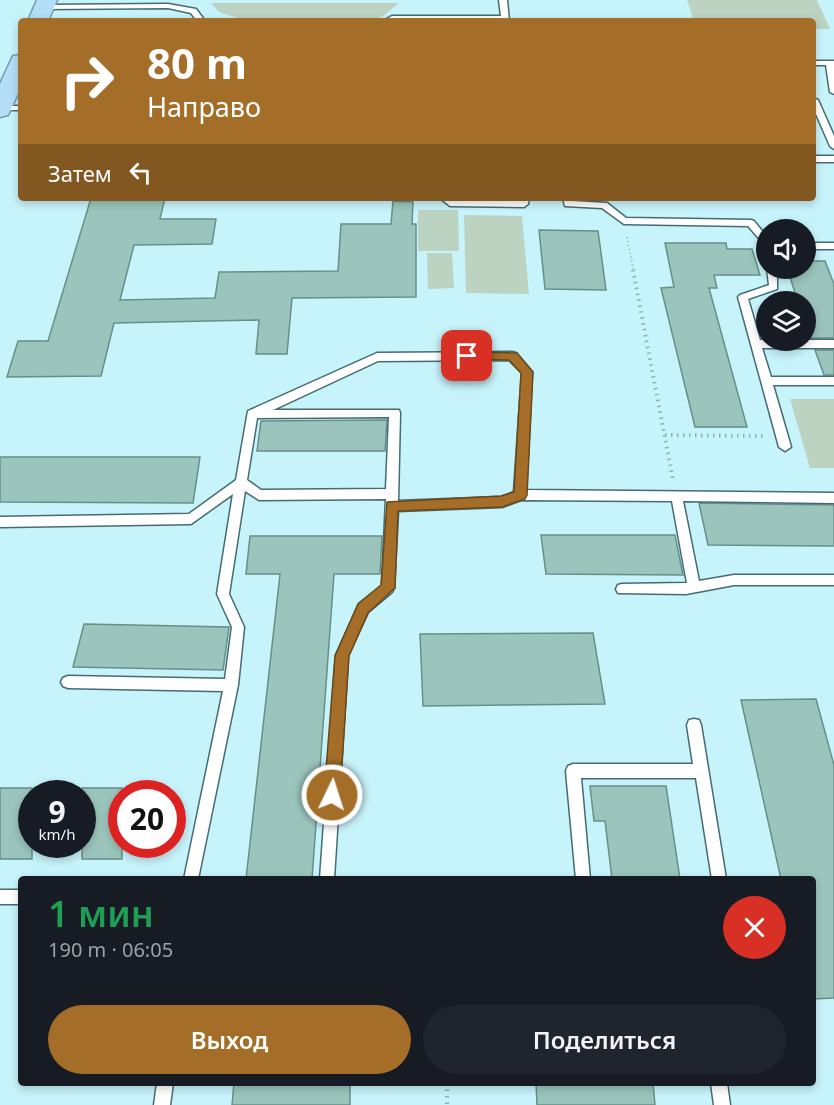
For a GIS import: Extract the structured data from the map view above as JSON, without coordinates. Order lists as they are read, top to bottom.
{
  "page": {
    "turn": ["80 m", "Направо"],
    "then": "Затем",
    "speed": "9 km/h",
    "limit": "20",
    "heading": ["1 мин", "190 m · 06:05"],
    "buttons": ["Выход", "Поделиться"]
  }
}
